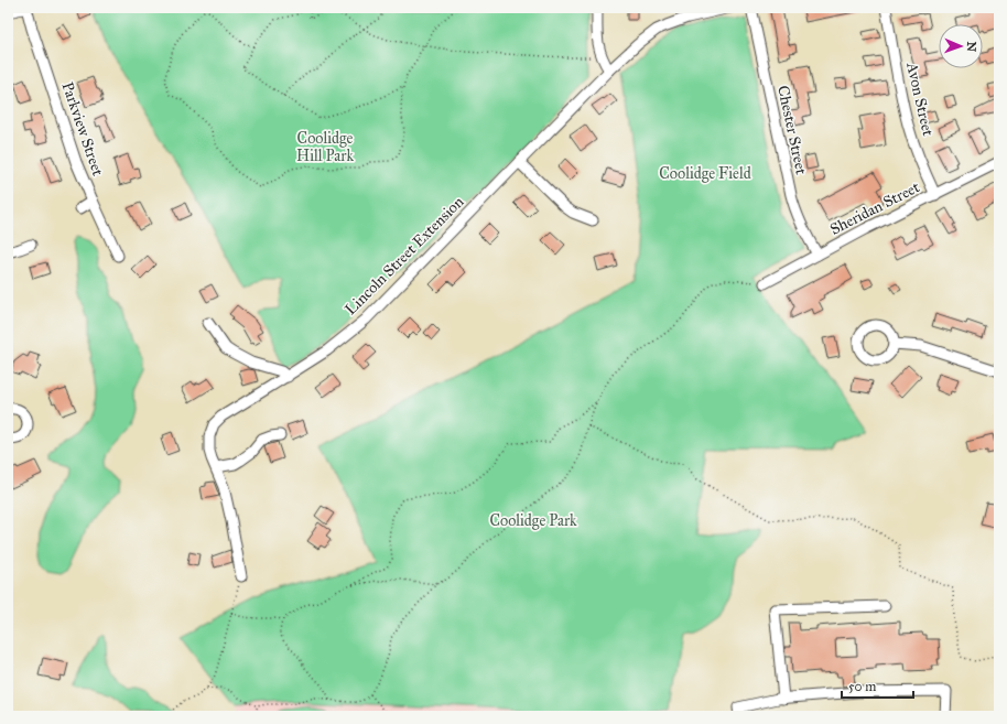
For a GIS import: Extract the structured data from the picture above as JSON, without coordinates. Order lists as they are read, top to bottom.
{
  "streets": {
    "street": [
      "Avon Street",
      "Parkview Street",
      "Chester Street",
      "Sheridan Street",
      "Lincoln Street Extension"
    ]
  },
  "crossings": [
    ["Avon Street", "Sheridan Street"],
    ["Chester Street", "Sheridan Street"]
  ],
  "parks": ["Coolidge Hill Park", "Coolidge Field", "Coolidge Park"],
  "scale_bar": "50 m",
  "north": "right"
}
